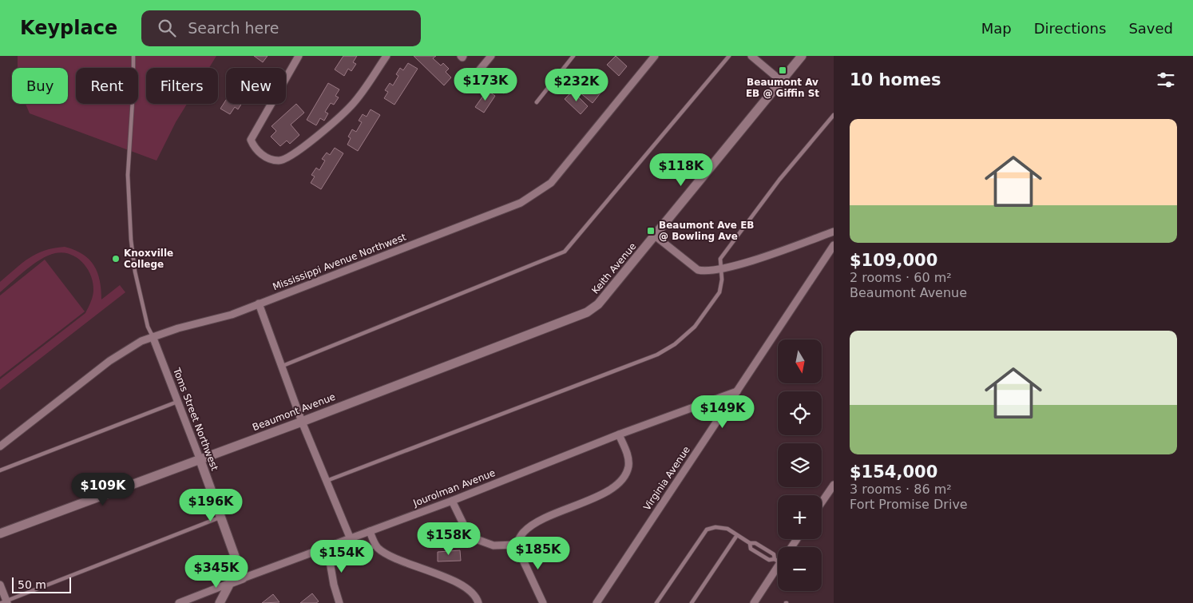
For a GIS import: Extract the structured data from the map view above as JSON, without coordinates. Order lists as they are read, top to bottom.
{
  "streets": {
    "street": [
      "Mississippi Avenue Northwest",
      "Keith Avenue",
      "Beaumont Avenue",
      "Toms Street Northwest",
      "Virginia Avenue",
      "Jourolman Avenue"
    ]
  },
  "crossings": [
    ["Mississippi Avenue Northwest", "Toms Street Northwest"],
    ["Keith Avenue", "Beaumont Avenue"],
    ["Beaumont Avenue", "Toms Street Northwest"],
    ["Toms Street Northwest", "Jourolman Avenue"],
    ["Virginia Avenue", "Jourolman Avenue"]
  ],
  "places": {
    "transit": ["Beaumont Av EB @ Giffin St", "Beaumont Ave EB @ Bowling Ave"],
    "other": ["Knoxville College"]
  },
  "scale_bar": "50 m",
  "north": "bottom",
  "page": {
    "header": "Keyplace",
    "search": "Search here",
    "nav": ["Map", "Directions", "Saved"],
    "heading": "10 homes",
    "price": [
      "$173K",
      "$232K",
      "$118K",
      "$149K",
      "$109K",
      "$196K",
      "$158K",
      "$185K",
      "$154K",
      "$345K"
    ],
    "chip": [
      "Buy",
      "Rent",
      "Filters",
      "New"
    ],
    "list": [
      {
        "name": "$109,000",
        "note": "2 rooms · 60 m² · Beaumont Avenue"
      },
      {
        "name": "$154,000",
        "note": "3 rooms · 86 m² · Fort Promise Drive"
      }
    ],
    "map_buttons": ["+", "−"],
    "scale": "50 m"
  }
}
